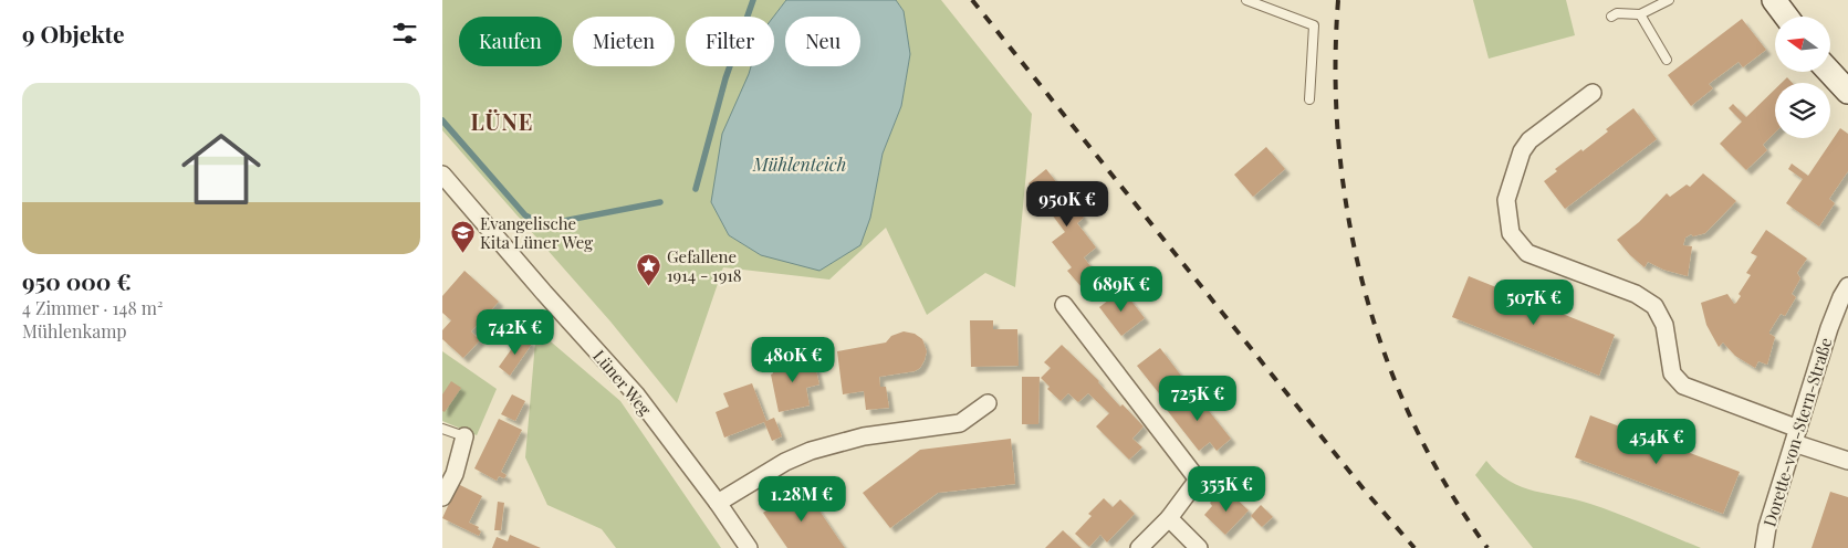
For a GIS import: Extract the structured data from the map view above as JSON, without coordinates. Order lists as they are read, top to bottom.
{
  "streets": {
    "street": ["Lüner Weg", "Dorette-von-Stern-Straße"]
  },
  "districts": ["LÜNE"],
  "water": ["Mühlenteich"],
  "places": {
    "school or university": ["Evangelische Kita Lüner Weg"],
    "place": ["Gefallene 1914 - 1918"]
  },
  "north": "left",
  "page": {
    "heading": "9 Objekte",
    "chip": [
      "Kaufen",
      "Mieten",
      "Filter",
      "Neu"
    ],
    "list": [
      {
        "name": "950 000 €",
        "note": "4 Zimmer · 148 m² · Mühlenkamp"
      }
    ],
    "price": [
      "950K €",
      "689K €",
      "507K €",
      "742K €",
      "480K €",
      "725K €",
      "454K €",
      "355K €",
      "1.28M €"
    ]
  }
}
